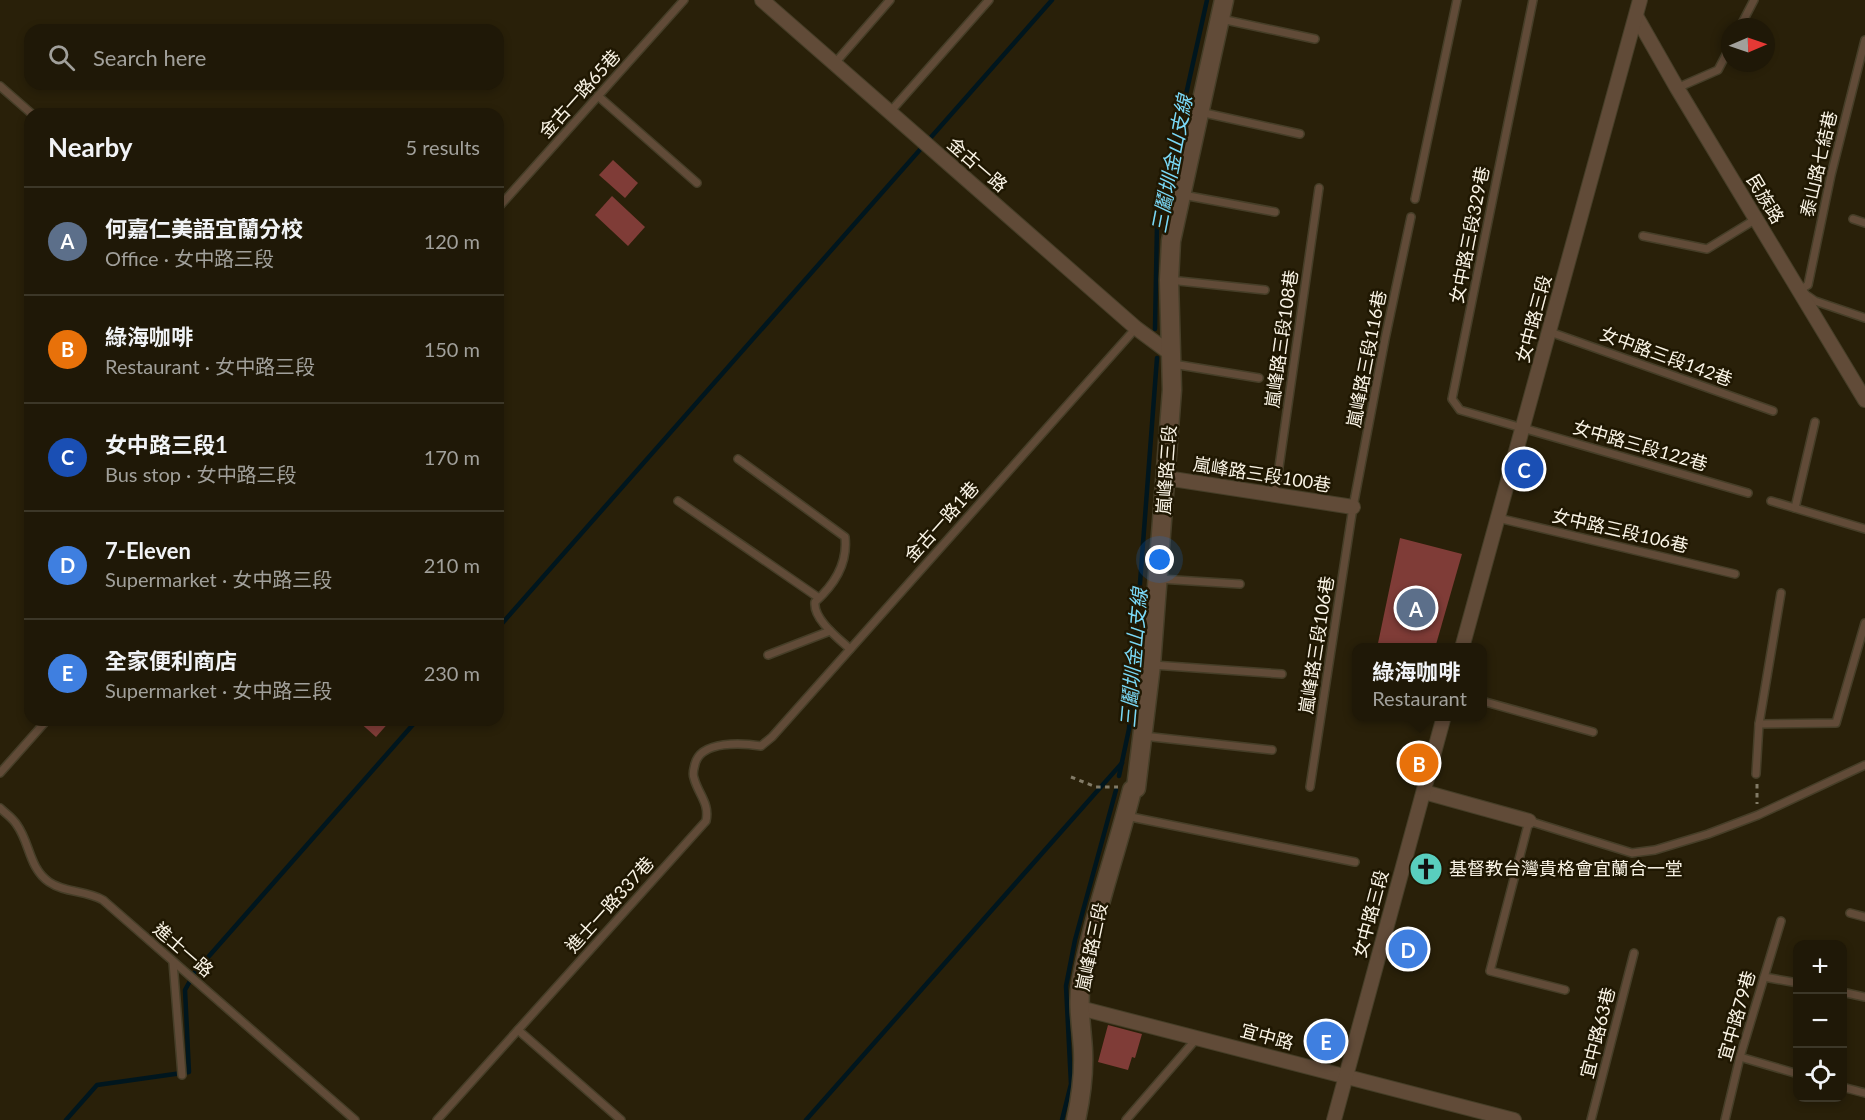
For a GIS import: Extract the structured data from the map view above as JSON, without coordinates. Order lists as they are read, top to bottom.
{
  "streets": {
    "street": [
      "金古一路",
      "民族路",
      "女中路三段",
      "嵐峰路三段",
      "嵐峰路三段100巷",
      "宜中路"
    ],
    "lane": [
      "金古一路65巷",
      "泰山路七結巷",
      "女中路三段329巷",
      "嵐峰路三段108巷",
      "女中路三段142巷",
      "嵐峰路三段116巷",
      "女中路三段122巷",
      "金古一路1巷",
      "女中路三段106巷",
      "嵐峰路三段106巷",
      "進士一路337巷",
      "進士一路",
      "宜中路79巷",
      "宜中路63巷"
    ]
  },
  "crossings": [
    ["泰山路七結巷", "民族路"],
    ["金古一路", "嵐峰路三段"],
    ["金古一路", "金古一路1巷"],
    ["民族路", "女中路三段"],
    ["女中路三段329巷", "女中路三段"],
    ["女中路三段329巷", "女中路三段122巷"],
    ["女中路三段", "女中路三段142巷"],
    ["女中路三段", "女中路三段122巷"],
    ["女中路三段", "女中路三段106巷"],
    ["女中路三段", "宜中路"],
    ["嵐峰路三段108巷", "嵐峰路三段100巷"],
    ["嵐峰路三段116巷", "嵐峰路三段100巷"],
    ["嵐峰路三段116巷", "嵐峰路三段106巷"],
    ["嵐峰路三段", "嵐峰路三段100巷"],
    ["嵐峰路三段", "宜中路"],
    ["嵐峰路三段100巷", "嵐峰路三段106巷"],
    ["金古一路1巷", "進士一路337巷"]
  ],
  "water": ["三鬮圳金山支線"],
  "places": {
    "church": ["基督教台灣貴格會宜蘭合一堂"]
  },
  "north": "right",
  "page": {
    "search": "Search here",
    "heading": ["Nearby", "5 results"],
    "list": [
      {
        "mark": "A",
        "name": "何嘉仁美語宜蘭分校",
        "note": "Office · 女中路三段",
        "value": "120 m"
      },
      {
        "mark": "B",
        "name": "綠海咖啡",
        "note": "Restaurant · 女中路三段",
        "value": "150 m"
      },
      {
        "mark": "C",
        "name": "女中路三段1",
        "note": "Bus stop · 女中路三段",
        "value": "170 m"
      },
      {
        "mark": "D",
        "name": "7-Eleven",
        "note": "Supermarket · 女中路三段",
        "value": "210 m"
      },
      {
        "mark": "E",
        "name": "全家便利商店",
        "note": "Supermarket · 女中路三段",
        "value": "230 m"
      }
    ],
    "pins": [
      "C",
      "A",
      "B",
      "D",
      "E"
    ],
    "popup": ["綠海咖啡", "Restaurant"],
    "map_buttons": ["+", "−"]
  }
}
